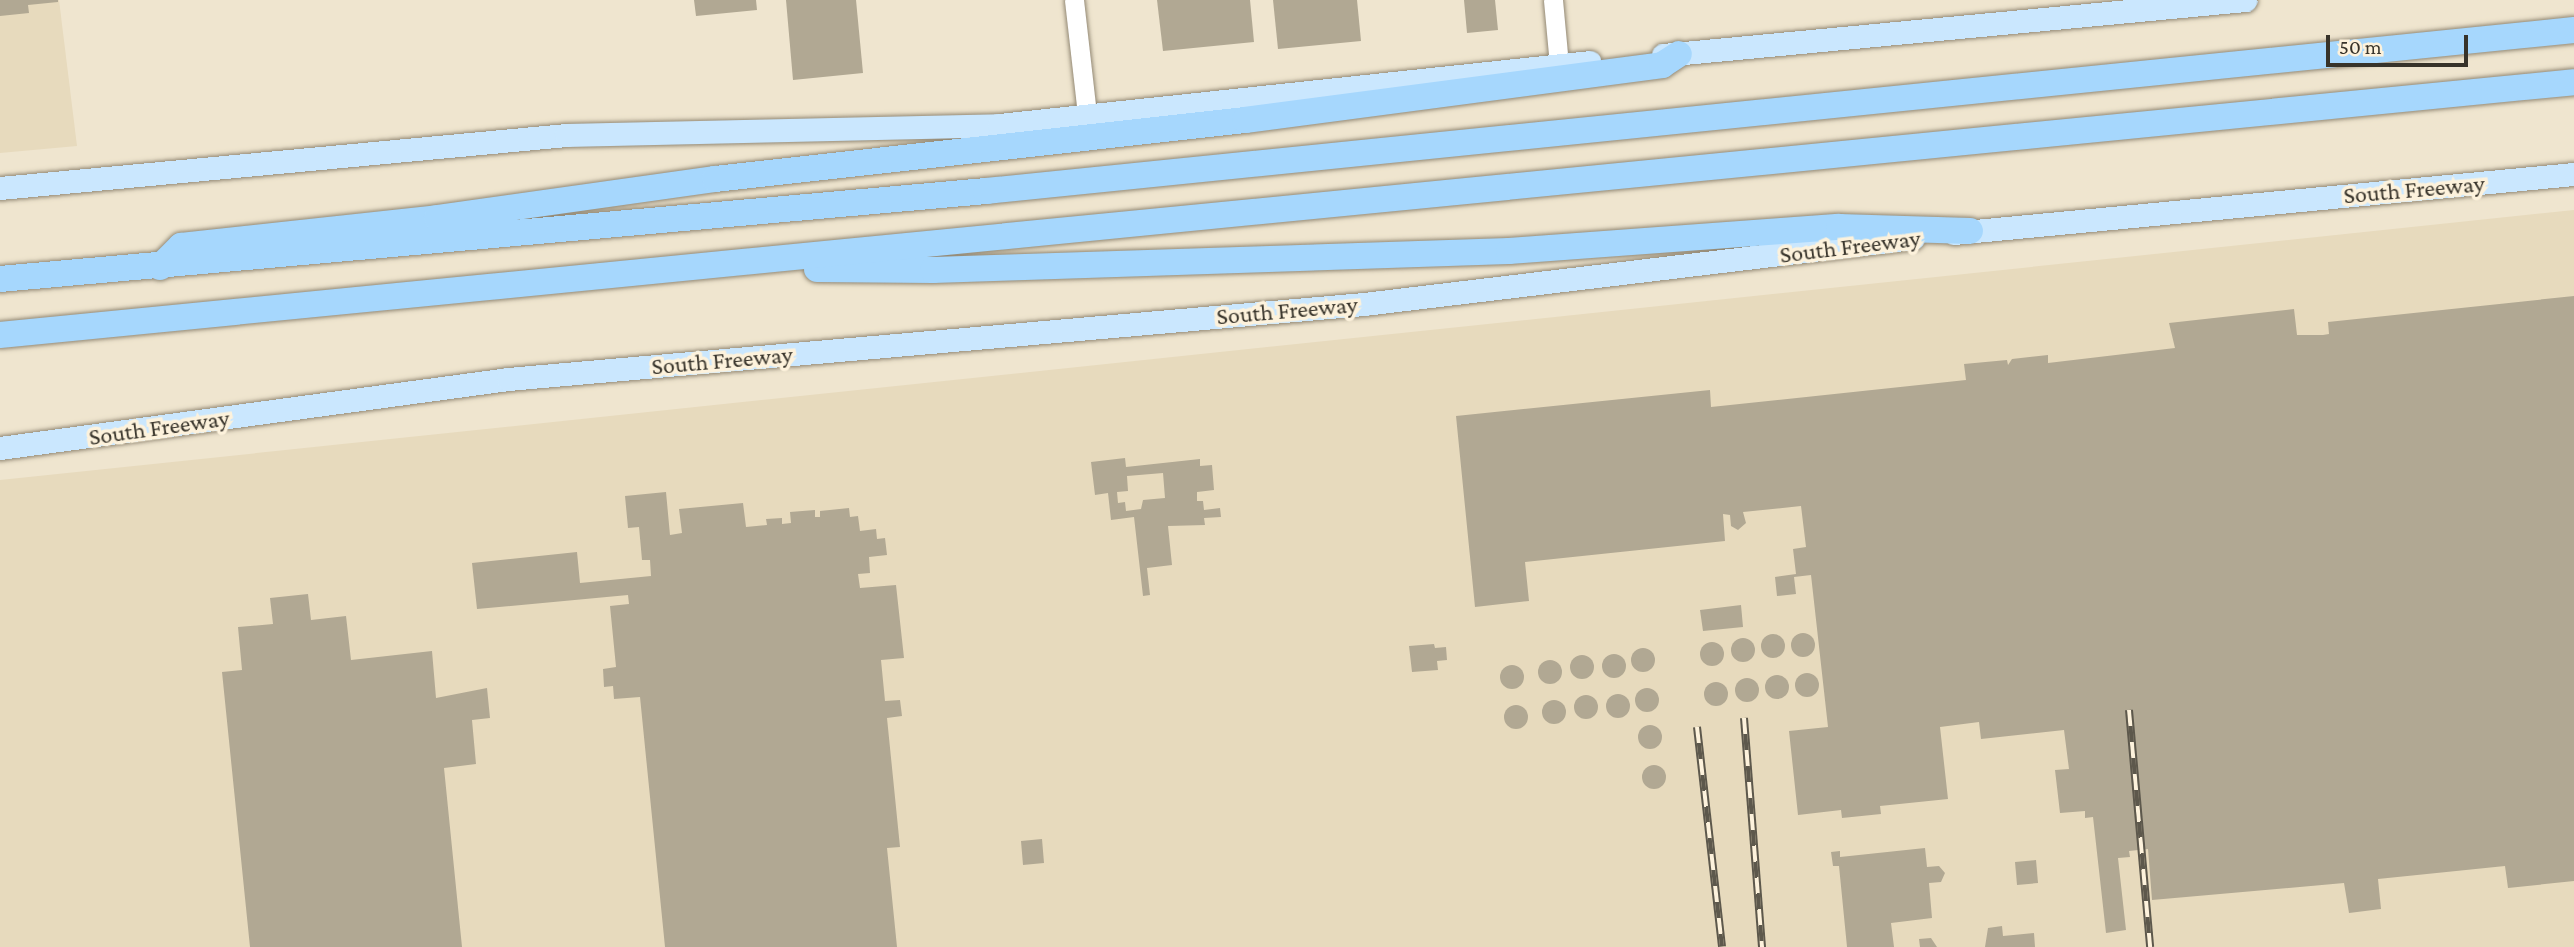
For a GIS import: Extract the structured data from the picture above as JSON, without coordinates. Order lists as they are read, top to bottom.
{
  "streets": {
    "main road": ["South Freeway"]
  },
  "scale_bar": "50 m"
}
